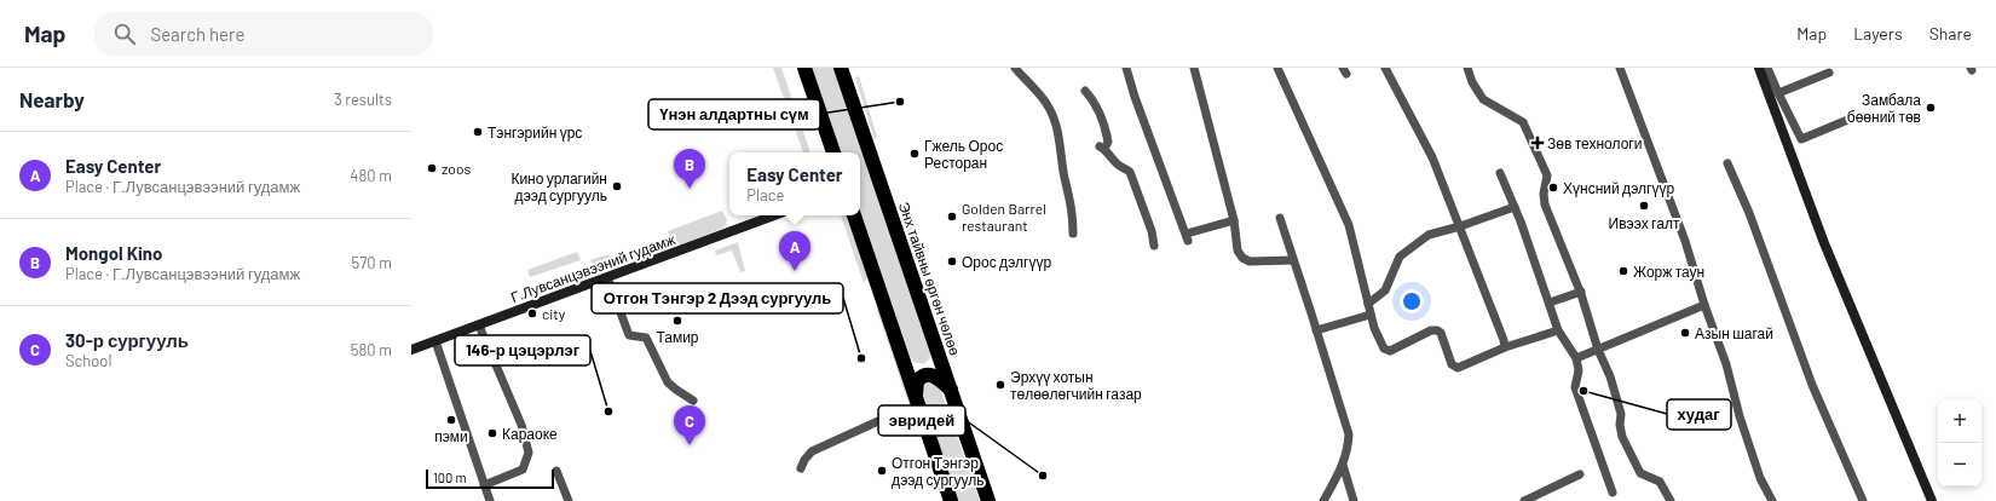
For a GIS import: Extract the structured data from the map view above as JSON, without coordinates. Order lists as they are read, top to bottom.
{
  "streets": {
    "highway": ["Энх тайвны өргөн чөлөө"],
    "street": ["Г.Лувсанцэвээний гудамж"]
  },
  "places": {
    "other": [
      "Үнэн алдартны сүм",
      "Замбала бөөний төв",
      "Тэнгэрийн үрс",
      "Гжель Орос Ресторан",
      "zoos",
      "Кино урлагийн дээд сургууль",
      "Хүнсний дэлгүүр",
      "Ивээх галт",
      "Golden Barrel restaurant",
      "Орос дэлгүүр",
      "Жорж таун",
      "city",
      "Тамир",
      "Азын шагай",
      "Отгон Тэнгэр 2 Дээд сургууль",
      "Эрхүү хотын төлөөлөгчийн газар",
      "худаг",
      "146-р цэцэрлэг",
      "пэми",
      "Караоке",
      "Отгон Тэнгэр дээд сургууль",
      "эвридей"
    ],
    "health": ["Зөв технологи"]
  },
  "scale_bar": "100 m",
  "page": {
    "header": "Map",
    "search": "Search here",
    "nav": ["Map", "Layers", "Share"],
    "heading": ["Nearby", "3 results"],
    "list": [
      {
        "mark": "A",
        "name": "Easy Center",
        "note": "Place · Г.Лувсанцэвээний гудамж",
        "value": "480 m"
      },
      {
        "mark": "B",
        "name": "Mongol Kino",
        "note": "Place · Г.Лувсанцэвээний гудамж",
        "value": "570 m"
      },
      {
        "mark": "C",
        "name": "30-р сургууль",
        "note": "School",
        "value": "580 m"
      }
    ],
    "pins": ["B", "A", "C"],
    "popup": ["Easy Center", "Place"],
    "map_buttons": ["+", "−"],
    "scale": "100 m"
  }
}
